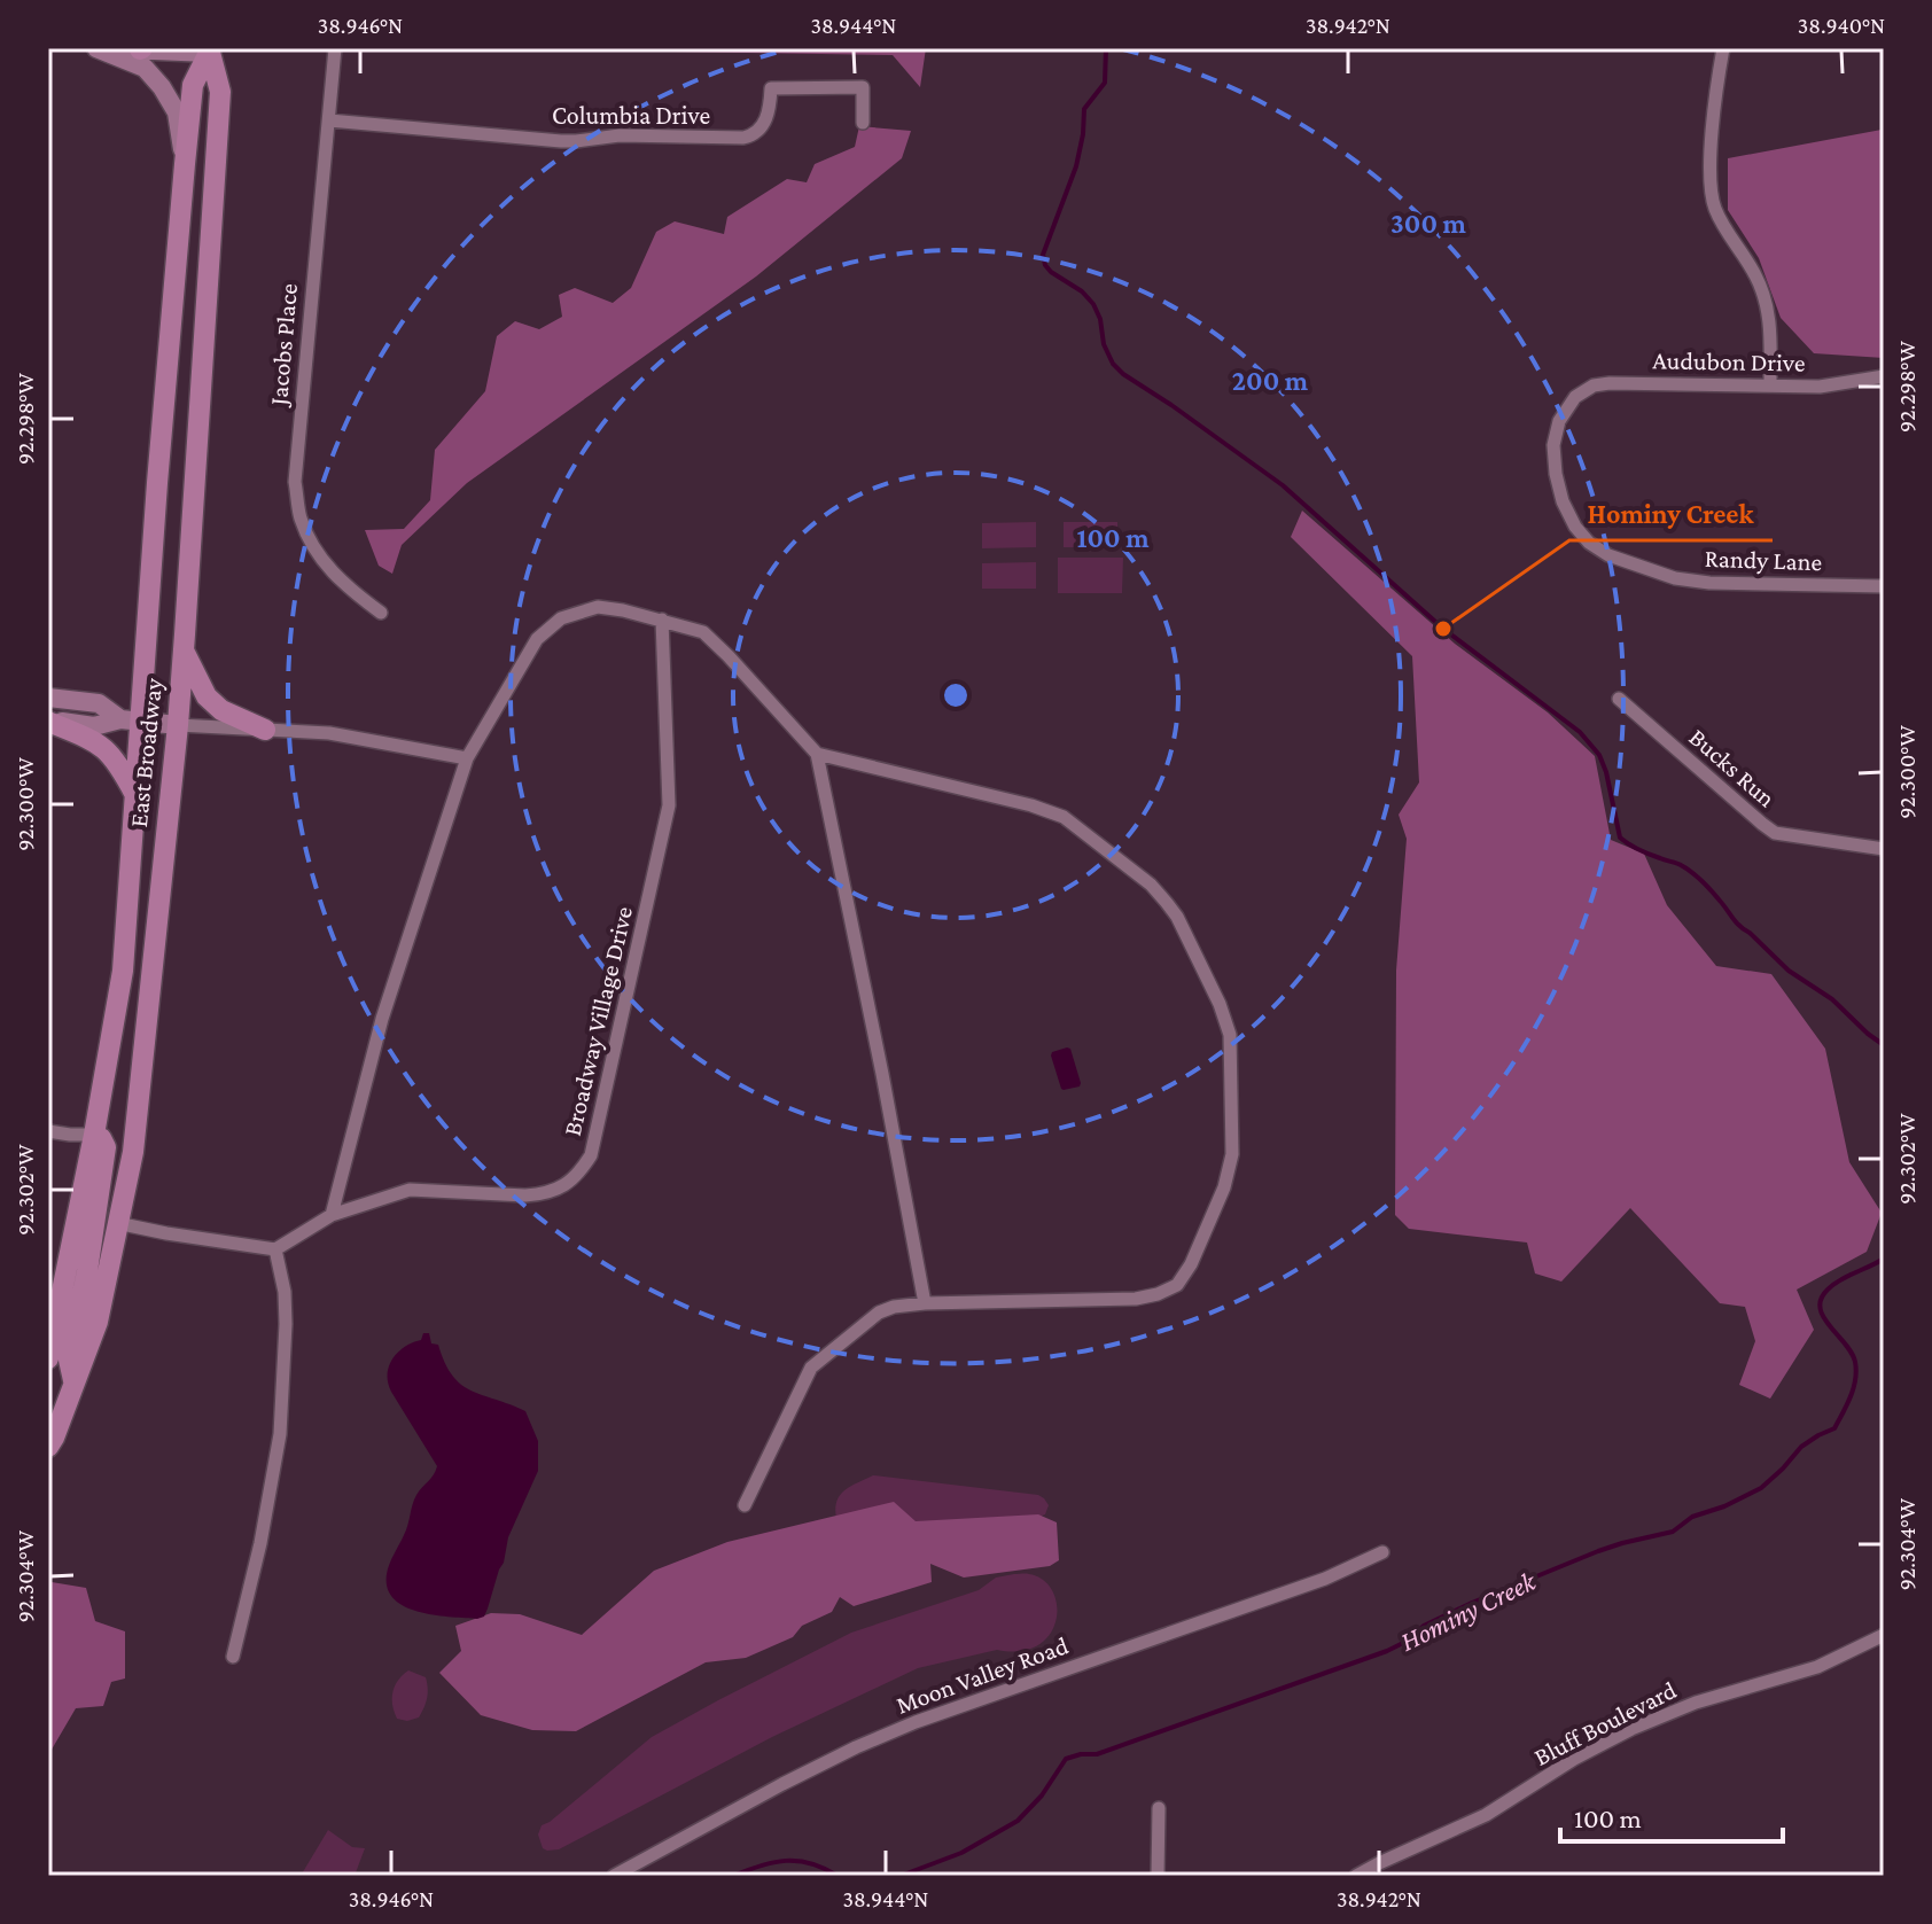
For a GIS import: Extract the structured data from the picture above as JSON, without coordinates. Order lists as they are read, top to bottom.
{
  "streets": {
    "main road": ["East Broadway"],
    "street": [
      "Columbia Drive",
      "Jacobs Place",
      "Audubon Drive",
      "Randy Lane",
      "Bucks Run",
      "Broadway Village Drive",
      "Moon Valley Road",
      "Bluff Boulevard"
    ]
  },
  "crossings": [
    ["Columbia Drive", "Jacobs Place"],
    ["Audubon Drive", "Randy Lane"]
  ],
  "water": ["Hominy Creek"],
  "places": ["Hominy Creek"],
  "scale_bar": "100 m",
  "coordinates": [
    "38.946°N",
    "38.944°N",
    "38.942°N",
    "38.940°N",
    "92.298°W",
    "92.300°W",
    "92.302°W",
    "92.304°W"
  ],
  "rings": ["300 m", "200 m", "100 m"]
}
